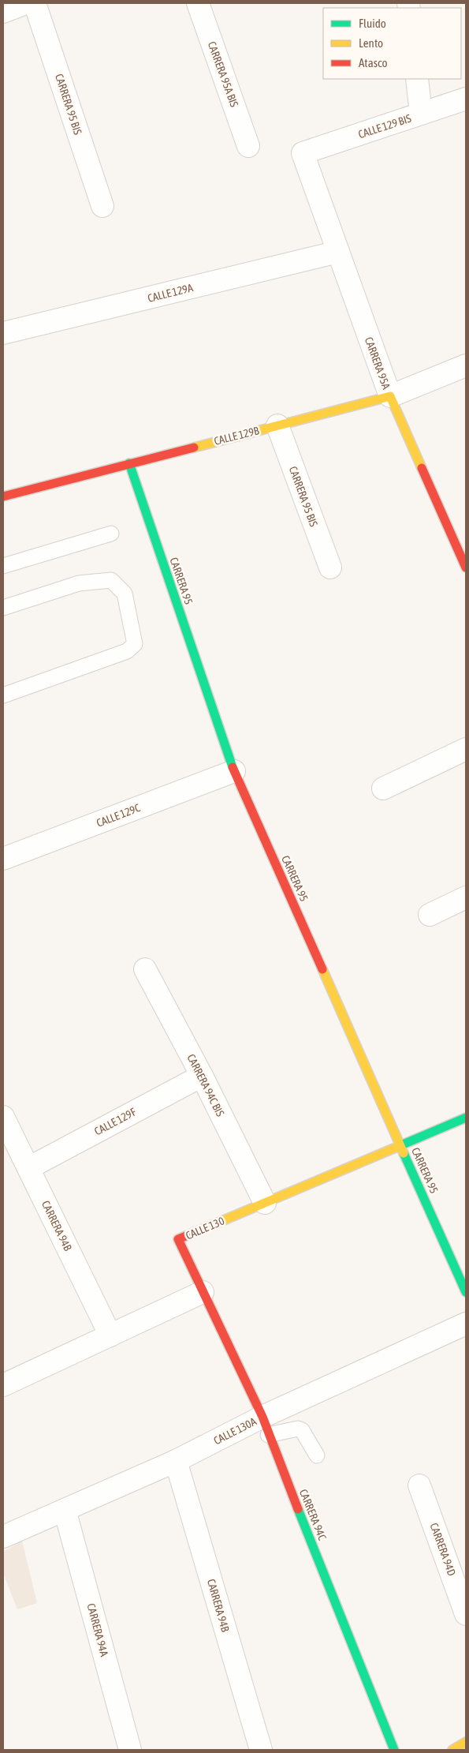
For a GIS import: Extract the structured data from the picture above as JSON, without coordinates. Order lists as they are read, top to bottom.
{
  "streets": {
    "street": [
      "CARRERA 95A BIS",
      "CARRERA 95 BIS",
      "CALLE 129 BIS",
      "CALLE 129A",
      "CARRERA 95A",
      "CALLE 129B",
      "CARRERA 95",
      "CALLE 129C",
      "CARRERA 94C BIS",
      "CALLE 129F",
      "CARRERA 94B",
      "CALLE 130",
      "CALLE 130A",
      "CARRERA 94C",
      "CARRERA 94D",
      "CARRERA 94A"
    ]
  },
  "crossings": [
    ["CARRERA 95 BIS", "CALLE 129B"],
    ["CALLE 129 BIS", "CARRERA 95A"],
    ["CALLE 129A", "CARRERA 95A"],
    ["CARRERA 95A", "CALLE 129B"],
    ["CALLE 129B", "CARRERA 95"],
    ["CARRERA 95", "CALLE 129C"],
    ["CARRERA 95", "CALLE 130"],
    ["CARRERA 94C BIS", "CALLE 129F"],
    ["CARRERA 94C BIS", "CALLE 130"],
    ["CALLE 129F", "CARRERA 94B"],
    ["CARRERA 94B", "CALLE 130A"],
    ["CALLE 130", "CARRERA 94C"],
    ["CALLE 130A", "CARRERA 94C"],
    ["CALLE 130A", "CARRERA 94A"]
  ],
  "legend": ["Fluido", "Lento", "Atasco"]
}
